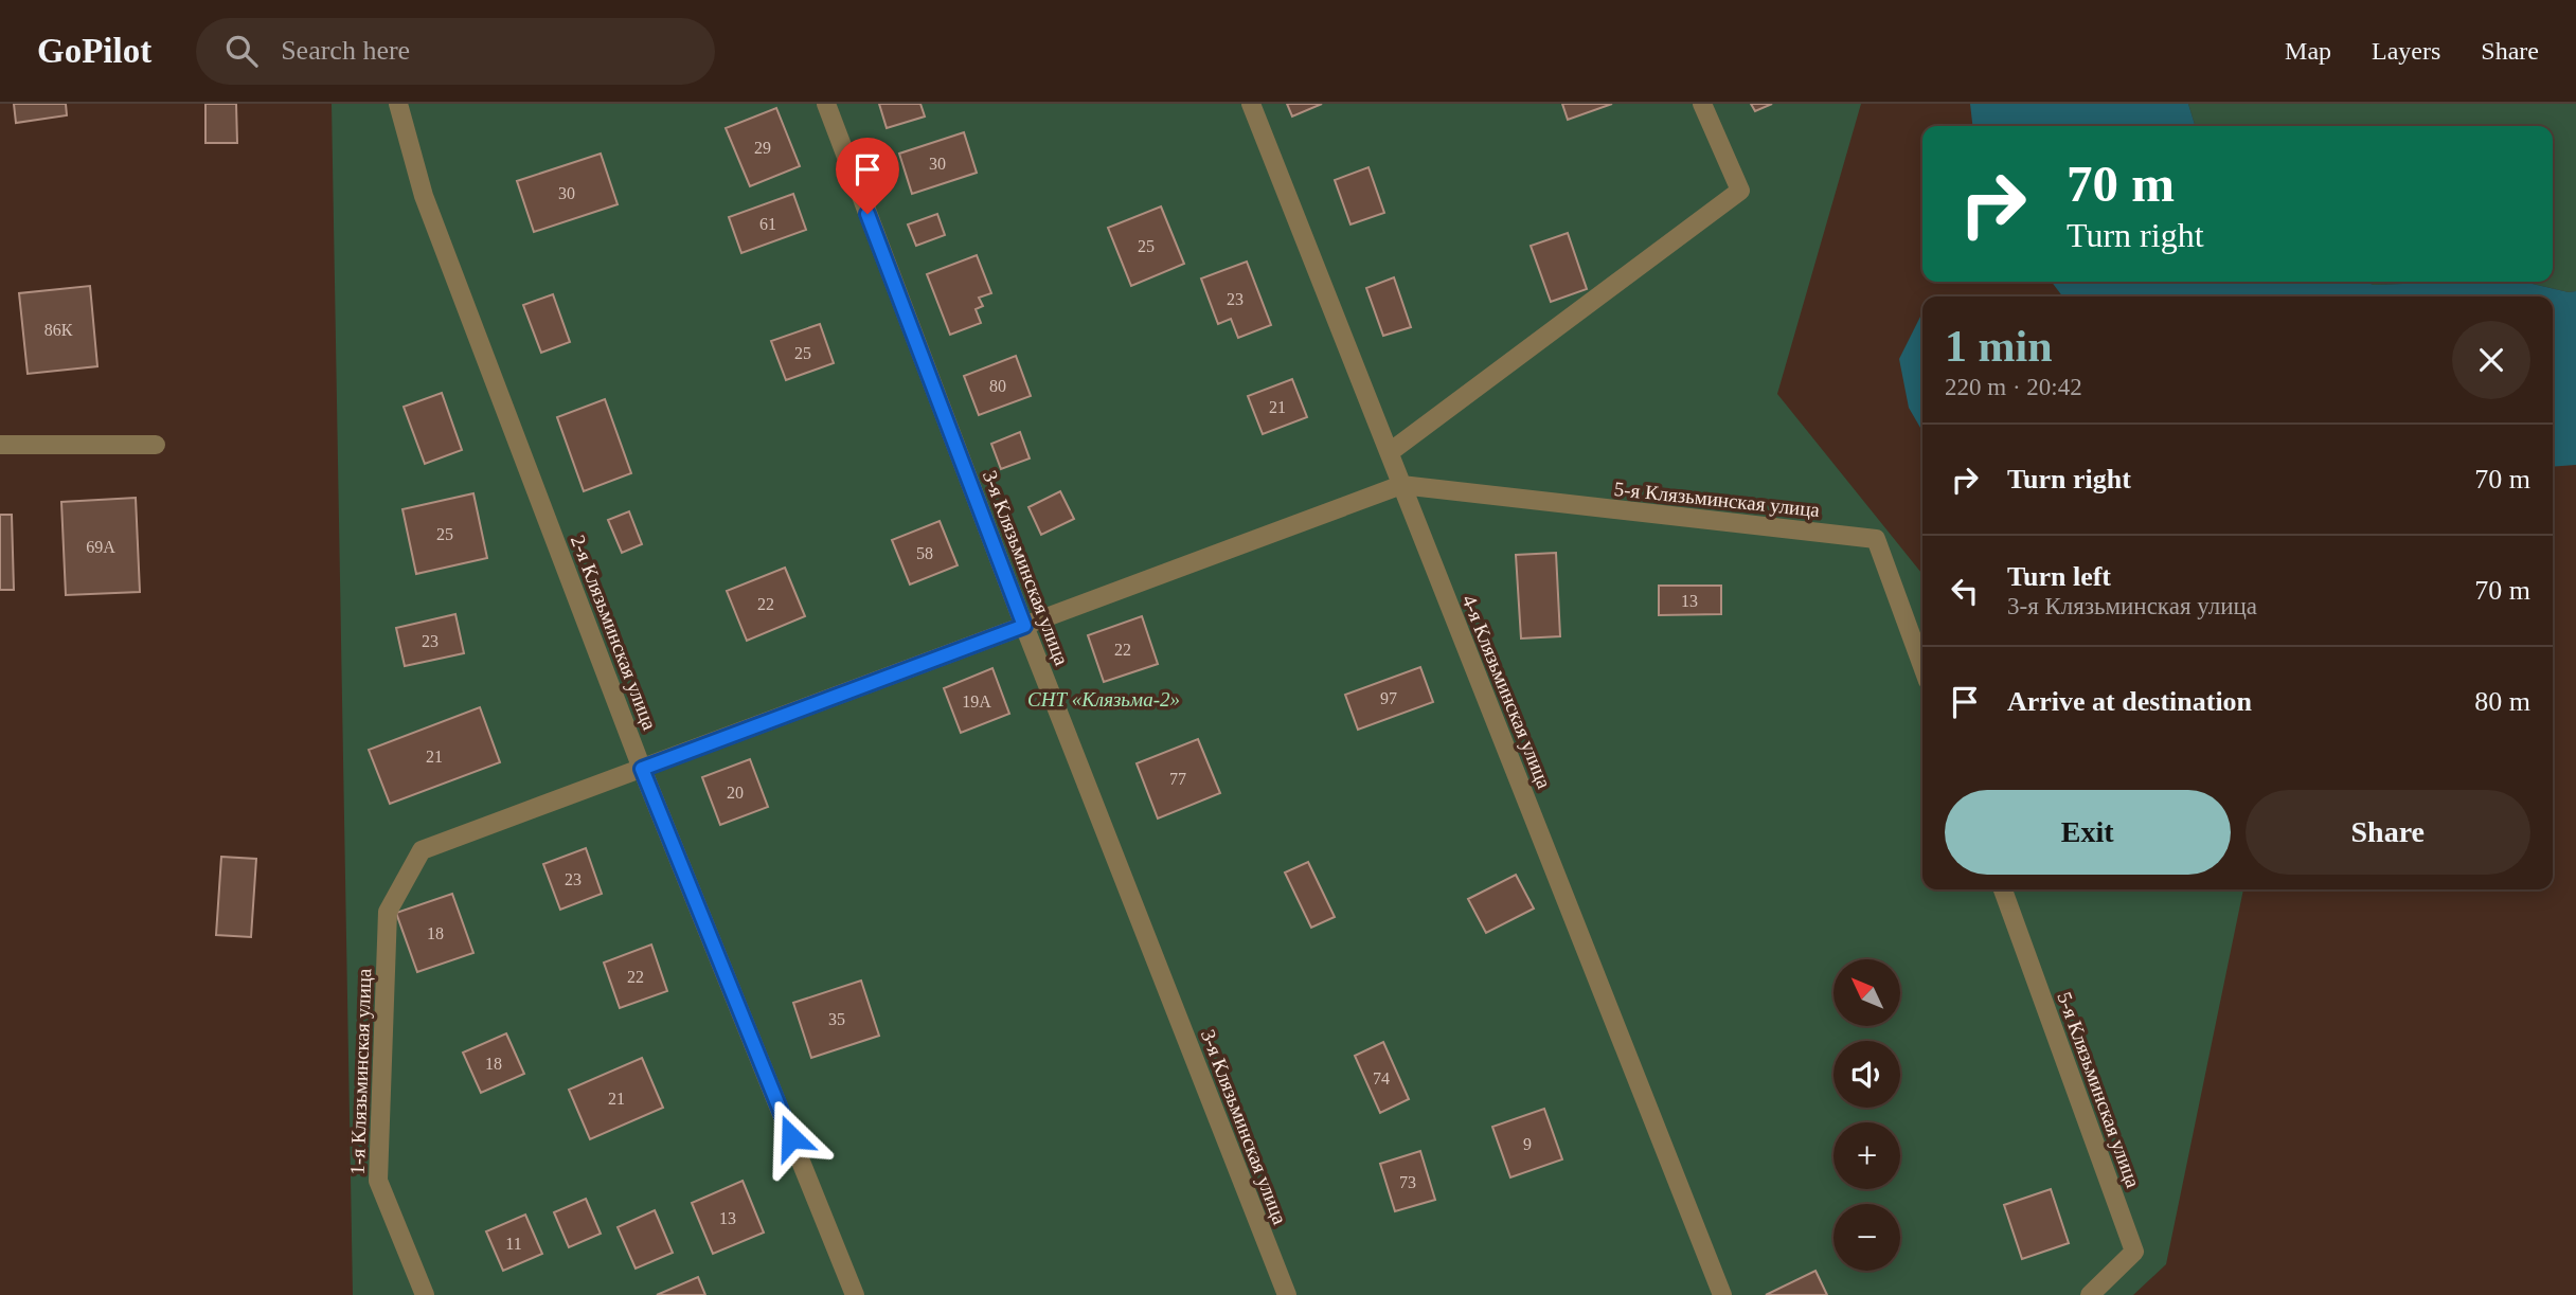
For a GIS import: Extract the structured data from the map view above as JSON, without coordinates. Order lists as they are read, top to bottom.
{
  "streets": {
    "street": [
      "5-я Клязьминская улица",
      "3-я Клязьминская улица",
      "2-я Клязьминская улица",
      "4-я Клязьминская улица",
      "1-я Клязьминская улица"
    ]
  },
  "crossings": [
    ["5-я Клязьминская улица", "4-я Клязьминская улица"],
    ["2-я Клязьминская улица", "1-я Клязьминская улица"]
  ],
  "parks": ["СНТ «Клязьма-2»"],
  "house_numbers": [
    "29",
    "30",
    "30",
    "61",
    "25",
    "23",
    "86К",
    "25",
    "80",
    "21",
    "25",
    "69А",
    "58",
    "13",
    "22",
    "23",
    "22",
    "97",
    "19А",
    "21",
    "77",
    "20",
    "23",
    "18",
    "22",
    "35",
    "18",
    "74",
    "21",
    "9",
    "73",
    "13",
    "11"
  ],
  "north": "top left",
  "page": {
    "header": "GoPilot",
    "search": "Search here",
    "nav": ["Map", "Layers", "Share"],
    "turn": ["70 m", "Turn right"],
    "heading": ["1 min", "220 m · 20:42"],
    "list": [
      {
        "name": "Turn right",
        "value": "70 m"
      },
      {
        "name": "Turn left",
        "note": "3-я Клязьминская улица",
        "value": "70 m"
      },
      {
        "name": "Arrive at destination",
        "value": "80 m"
      }
    ],
    "buttons": ["Exit", "Share"],
    "map_buttons": ["+", "−"]
  }
}
